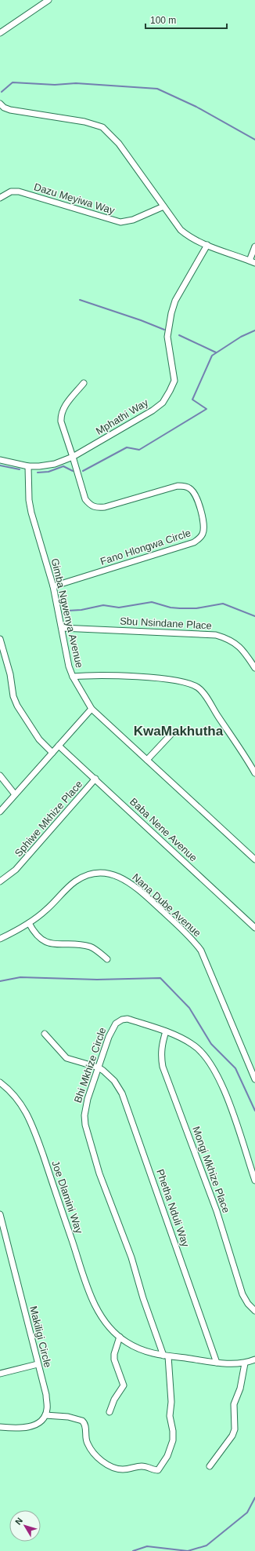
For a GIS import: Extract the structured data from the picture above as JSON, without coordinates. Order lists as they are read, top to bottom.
{
  "streets": {
    "street": [
      "Dazu Meyiwa Way",
      "Mphathi Way",
      "Fano Hlongwa Circle",
      "Gimba Ngwenya Avenue",
      "Sbu Nsindane Place",
      "Sphiwe Mkhize Place",
      "Baba Nene Avenue",
      "Nana Dube Avenue",
      "Bhi Mkhize Circle",
      "Mongi Mkhize Place",
      "Joe Dlamini Way",
      "Phetha Nduli Way",
      "Makiligi Circle"
    ]
  },
  "crossings": [
    ["Mphathi Way", "Fano Hlongwa Circle"],
    ["Mphathi Way", "Gimba Ngwenya Avenue"],
    ["Fano Hlongwa Circle", "Gimba Ngwenya Avenue"],
    ["Gimba Ngwenya Avenue", "Sbu Nsindane Place"],
    ["Sphiwe Mkhize Place", "Baba Nene Avenue"],
    ["Bhi Mkhize Circle", "Mongi Mkhize Place"],
    ["Bhi Mkhize Circle", "Phetha Nduli Way"],
    ["Bhi Mkhize Circle", "Makiligi Circle"]
  ],
  "districts": ["KwaMakhutha"],
  "scale_bar": "100 m",
  "north": "top left"
}
